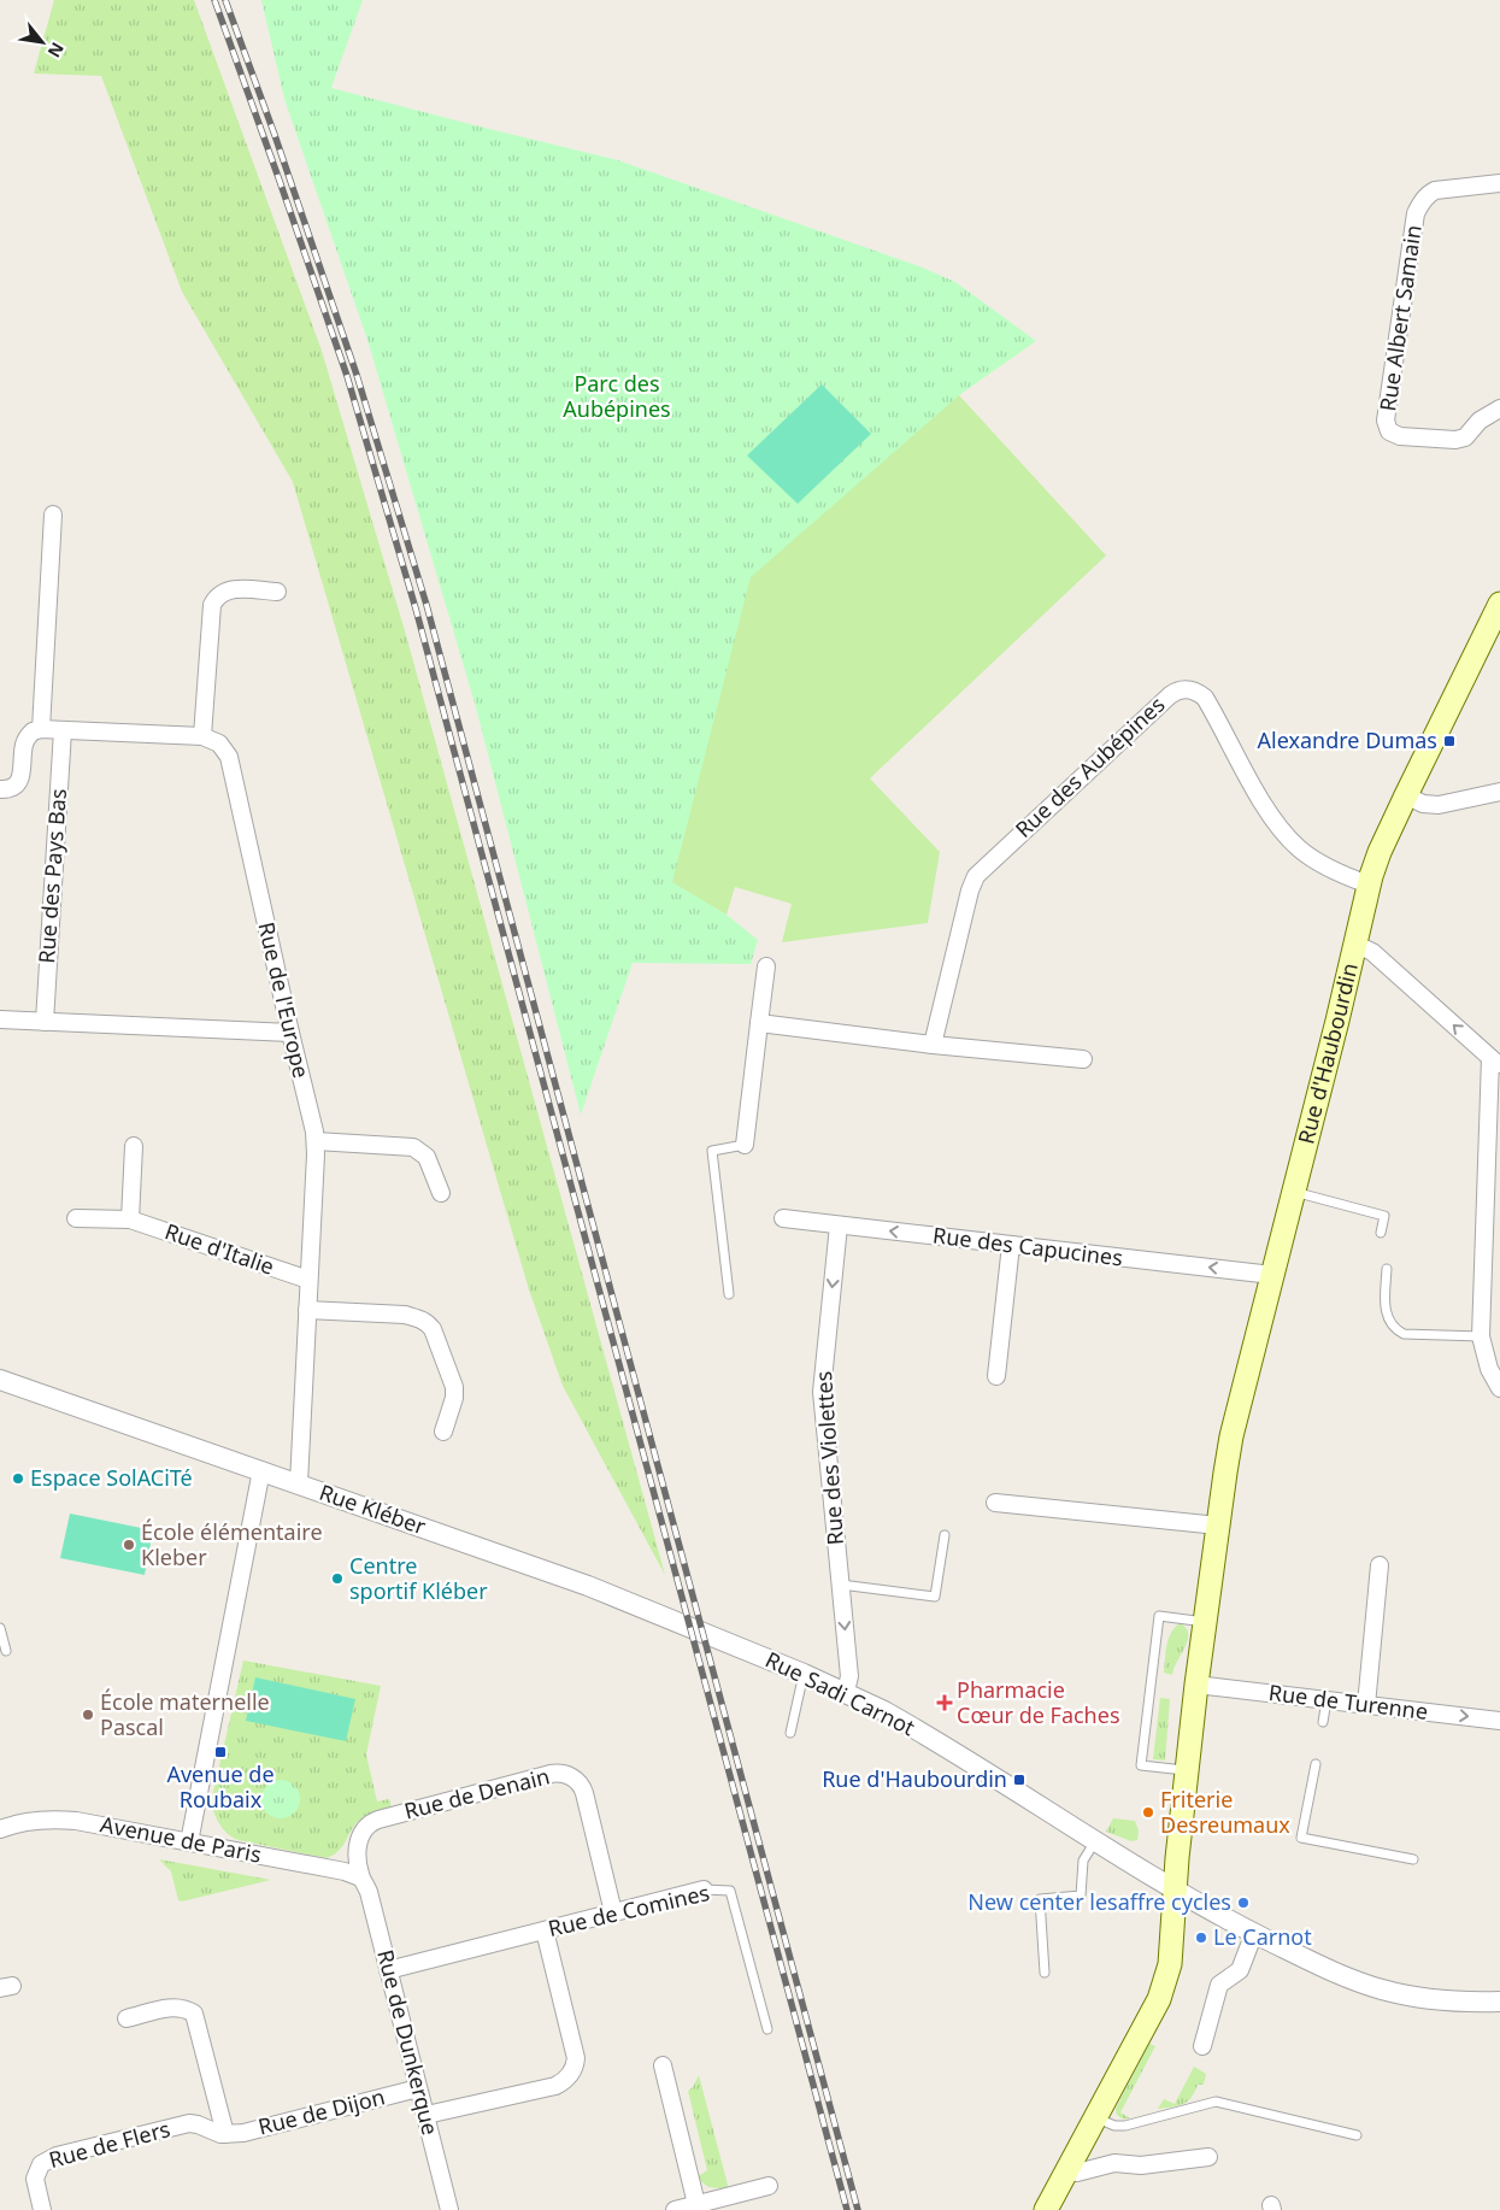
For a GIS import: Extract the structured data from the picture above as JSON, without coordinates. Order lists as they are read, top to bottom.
{
  "streets": {
    "main road": ["Rue d'Haubourdin"],
    "street": [
      "Rue Albert Samain",
      "Rue des Aubépines",
      "Rue des Pays Bas",
      "Rue de l'Europe",
      "Rue des Capucines",
      "Rue d'Italie",
      "Rue des Violettes",
      "Rue Kléber",
      "Rue Sadi Carnot",
      "Rue de Turenne",
      "Rue de Denain",
      "Avenue de Paris",
      "Rue de Comines",
      "Rue de Dunkerque",
      "Rue de Dijon",
      "Rue de Flers"
    ]
  },
  "crossings": [
    ["Rue des Aubépines", "Rue d'Haubourdin"],
    ["Rue de l'Europe", "Rue d'Italie"],
    ["Rue de l'Europe", "Rue Kléber"],
    ["Rue d'Haubourdin", "Rue des Capucines"],
    ["Rue d'Haubourdin", "Rue Sadi Carnot"],
    ["Rue d'Haubourdin", "Rue de Turenne"],
    ["Rue des Capucines", "Rue des Violettes"],
    ["Rue des Violettes", "Rue Sadi Carnot"],
    ["Rue Kléber", "Rue Sadi Carnot"],
    ["Rue de Denain", "Avenue de Paris"],
    ["Rue de Denain", "Rue de Comines"],
    ["Rue de Denain", "Rue de Dunkerque"],
    ["Avenue de Paris", "Rue de Dunkerque"],
    ["Rue de Comines", "Rue de Dunkerque"],
    ["Rue de Dunkerque", "Rue de Dijon"],
    ["Rue de Dijon", "Rue de Flers"]
  ],
  "one_way": ["Rue des Capucines", "Rue des Violettes", "Rue de Turenne"],
  "parks": ["Parc des Aubépines"],
  "places": {
    "transit": ["Alexandre Dumas", "Avenue de Roubaix", "Rue d'Haubourdin"],
    "other": [
      "Espace SolACiTé",
      "École élémentaire Kleber",
      "Centre sportif Kléber",
      "École maternelle Pascal",
      "Friterie Desreumaux",
      "New center lesaffre cycles",
      "Le Carnot"
    ],
    "health": ["Pharmacie Cœur de Faches"]
  },
  "north": "bottom right"
}
